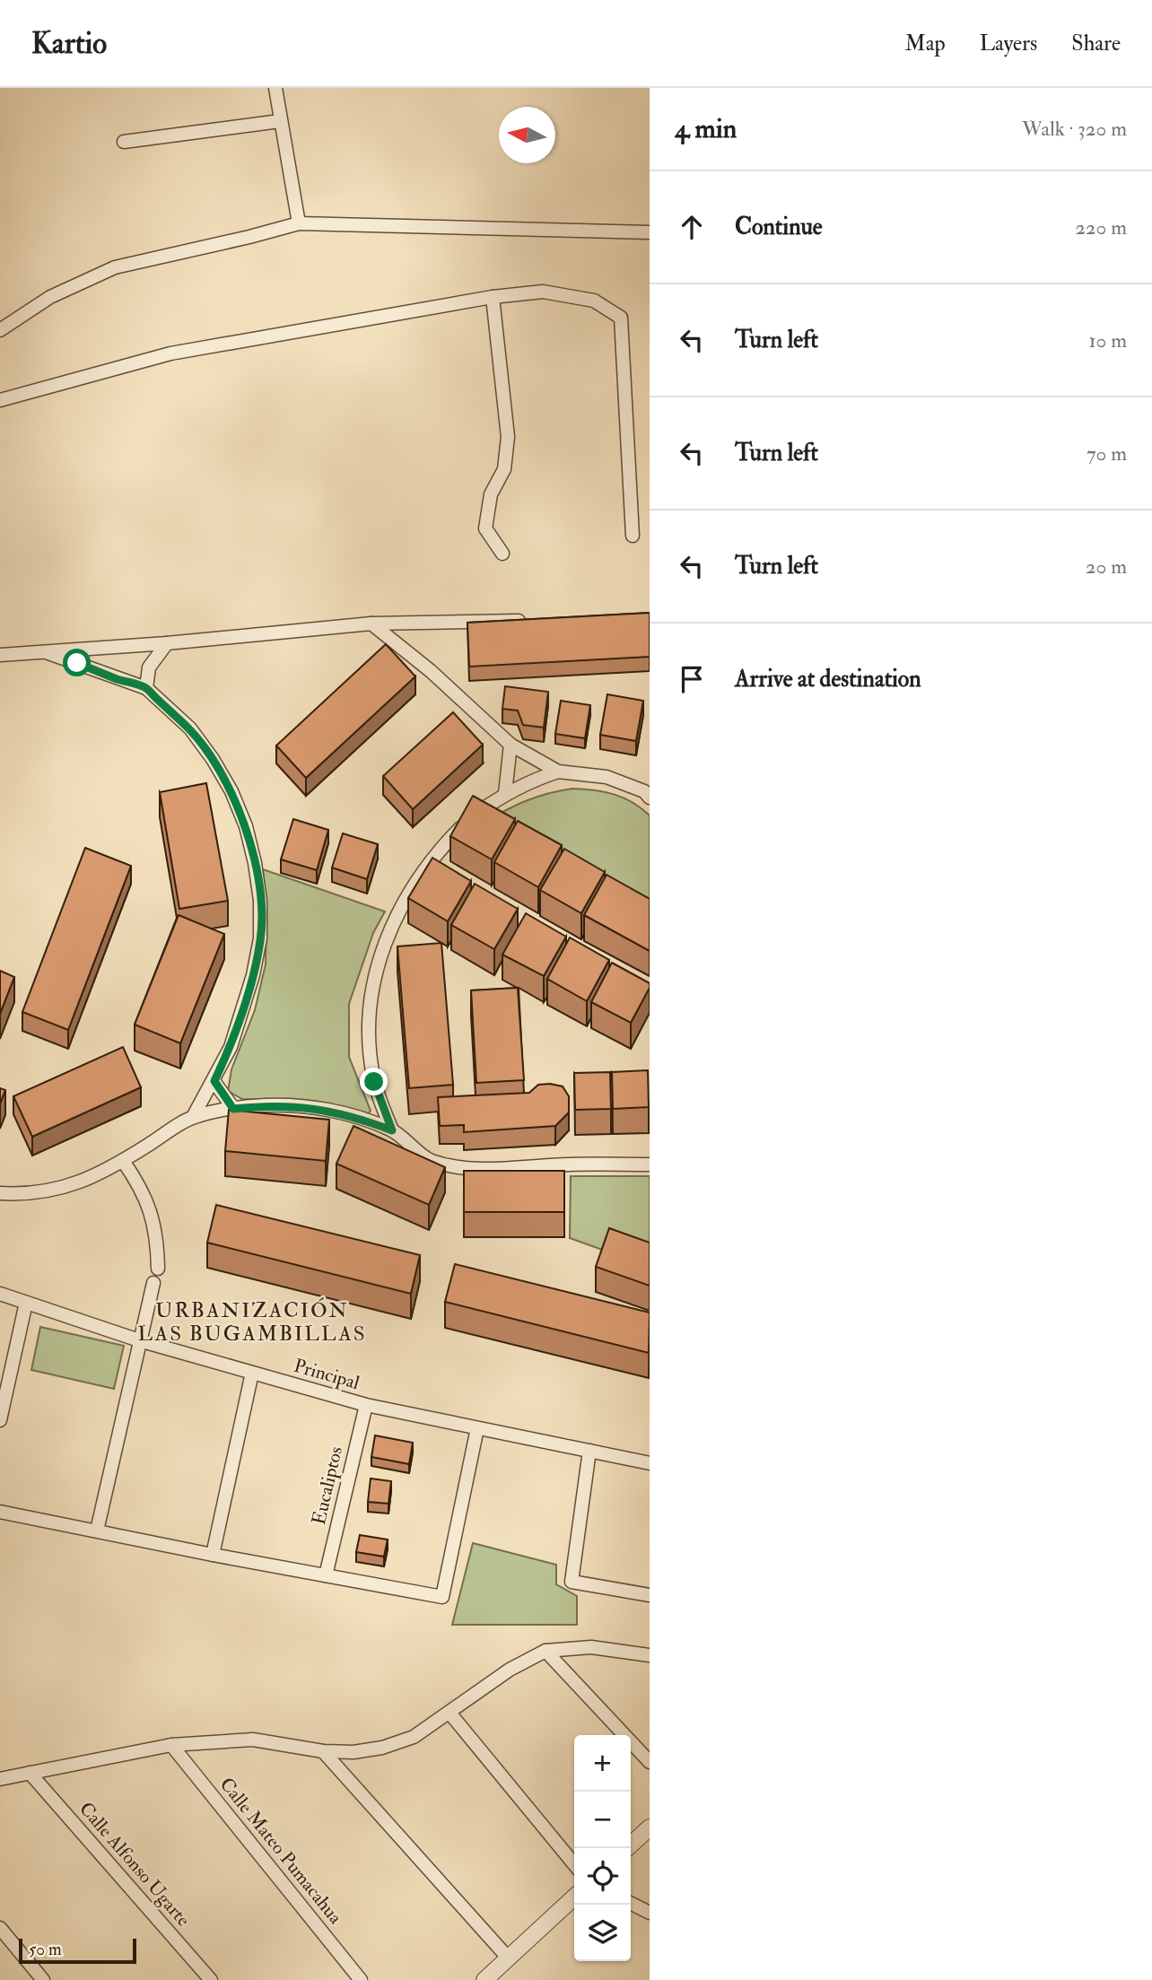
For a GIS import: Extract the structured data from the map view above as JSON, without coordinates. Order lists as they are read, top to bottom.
{
  "streets": {
    "street": [
      "Principal",
      "Eucaliptos",
      "Calle Mateo Pumacahua",
      "Calle Alfonso Ugarte"
    ]
  },
  "crossings": [
    ["Principal", "Eucaliptos"]
  ],
  "districts": ["URBANIZACIÓN LAS BUGAMBILLAS"],
  "scale_bar": "50 m",
  "north": "left",
  "page": {
    "header": "Kartio",
    "nav": ["Map", "Layers", "Share"],
    "heading": ["4 min", "Walk · 320 m"],
    "list": [
      ["Continue", "220 m"],
      ["Turn left", "10 m"],
      ["Turn left", "70 m"],
      ["Turn left", "20 m"],
      "Arrive at destination"
    ],
    "map_buttons": ["+", "−"],
    "scale": "50 m"
  }
}
